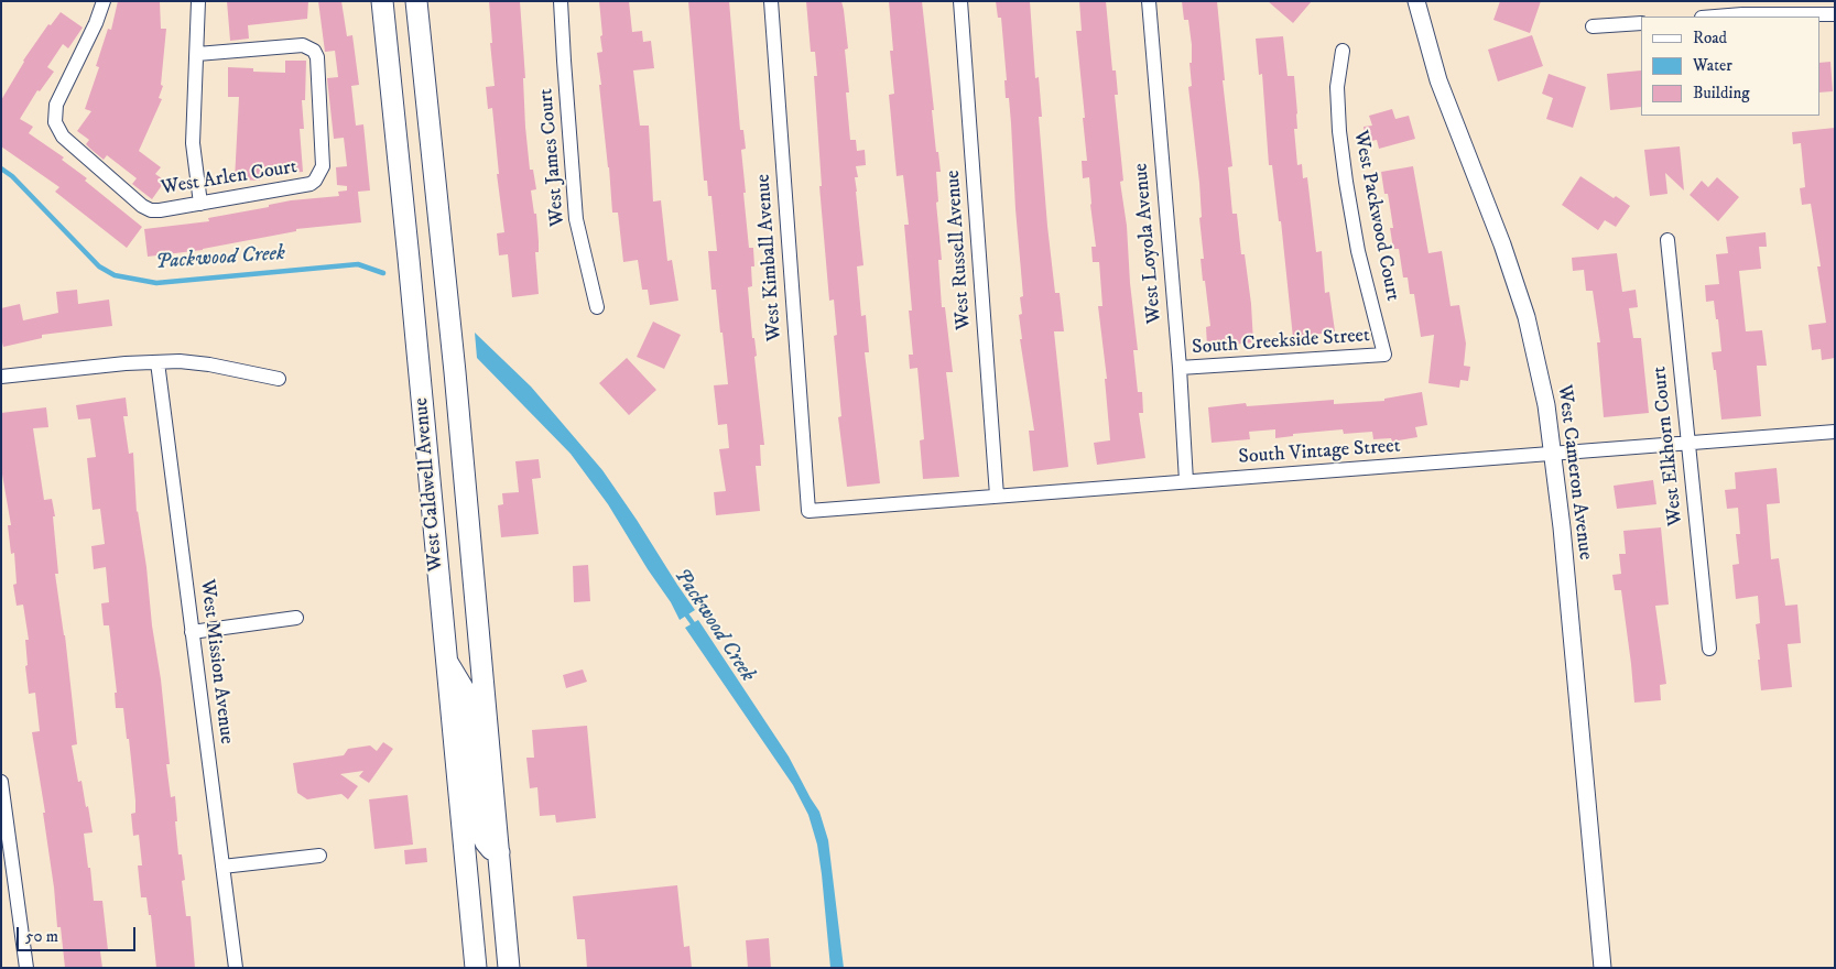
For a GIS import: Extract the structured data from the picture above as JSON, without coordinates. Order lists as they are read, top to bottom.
{
  "streets": {
    "main road": ["West Caldwell Avenue"],
    "street": [
      "West James Court",
      "West Arlen Court",
      "West Packwood Court",
      "West Loyola Avenue",
      "West Russell Avenue",
      "West Kimball Avenue",
      "South Creekside Street",
      "West Elkhorn Court",
      "South Vintage Street",
      "West Cameron Avenue",
      "West Mission Avenue"
    ]
  },
  "crossings": [
    ["West Packwood Court", "South Creekside Street"],
    ["West Loyola Avenue", "South Creekside Street"],
    ["West Loyola Avenue", "South Vintage Street"],
    ["West Russell Avenue", "South Vintage Street"],
    ["West Kimball Avenue", "South Vintage Street"],
    ["West Elkhorn Court", "South Vintage Street"],
    ["South Vintage Street", "West Cameron Avenue"]
  ],
  "water": ["Packwood Creek"],
  "legend": ["Road", "Water", "Building"],
  "scale_bar": "50 m"
}
